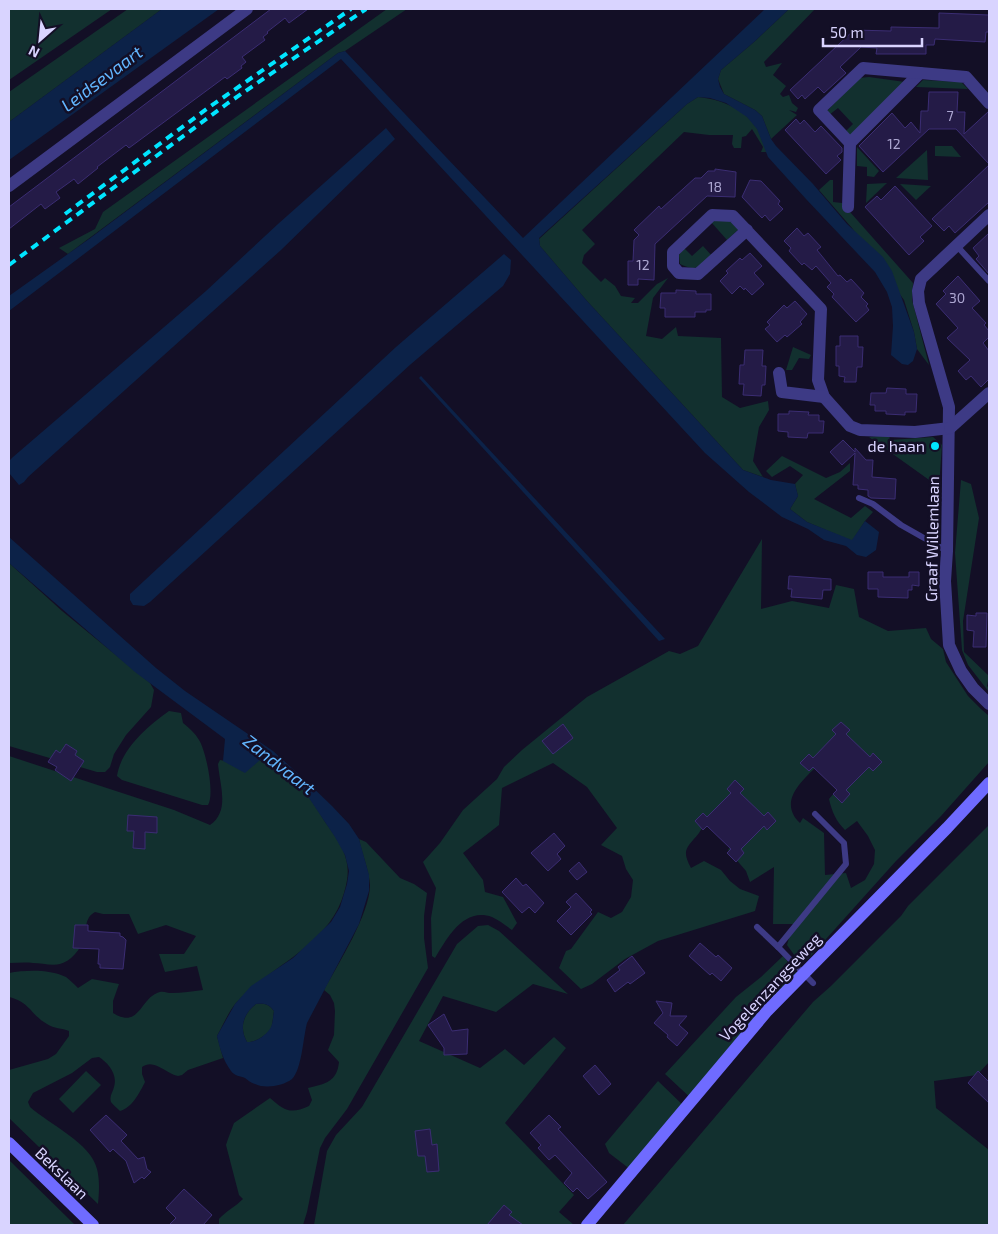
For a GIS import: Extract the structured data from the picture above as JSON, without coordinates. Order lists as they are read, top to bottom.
{
  "streets": {
    "main road": ["Vogelenzangseweg", "Bekslaan"],
    "street": ["Graaf Willemlaan"]
  },
  "water": ["Leidsevaart", "Zandvaart"],
  "places": ["de haan"],
  "house_numbers": [
    "7",
    "12",
    "18",
    "12",
    "30"
  ],
  "scale_bar": "50 m",
  "north": "bottom left"
}
